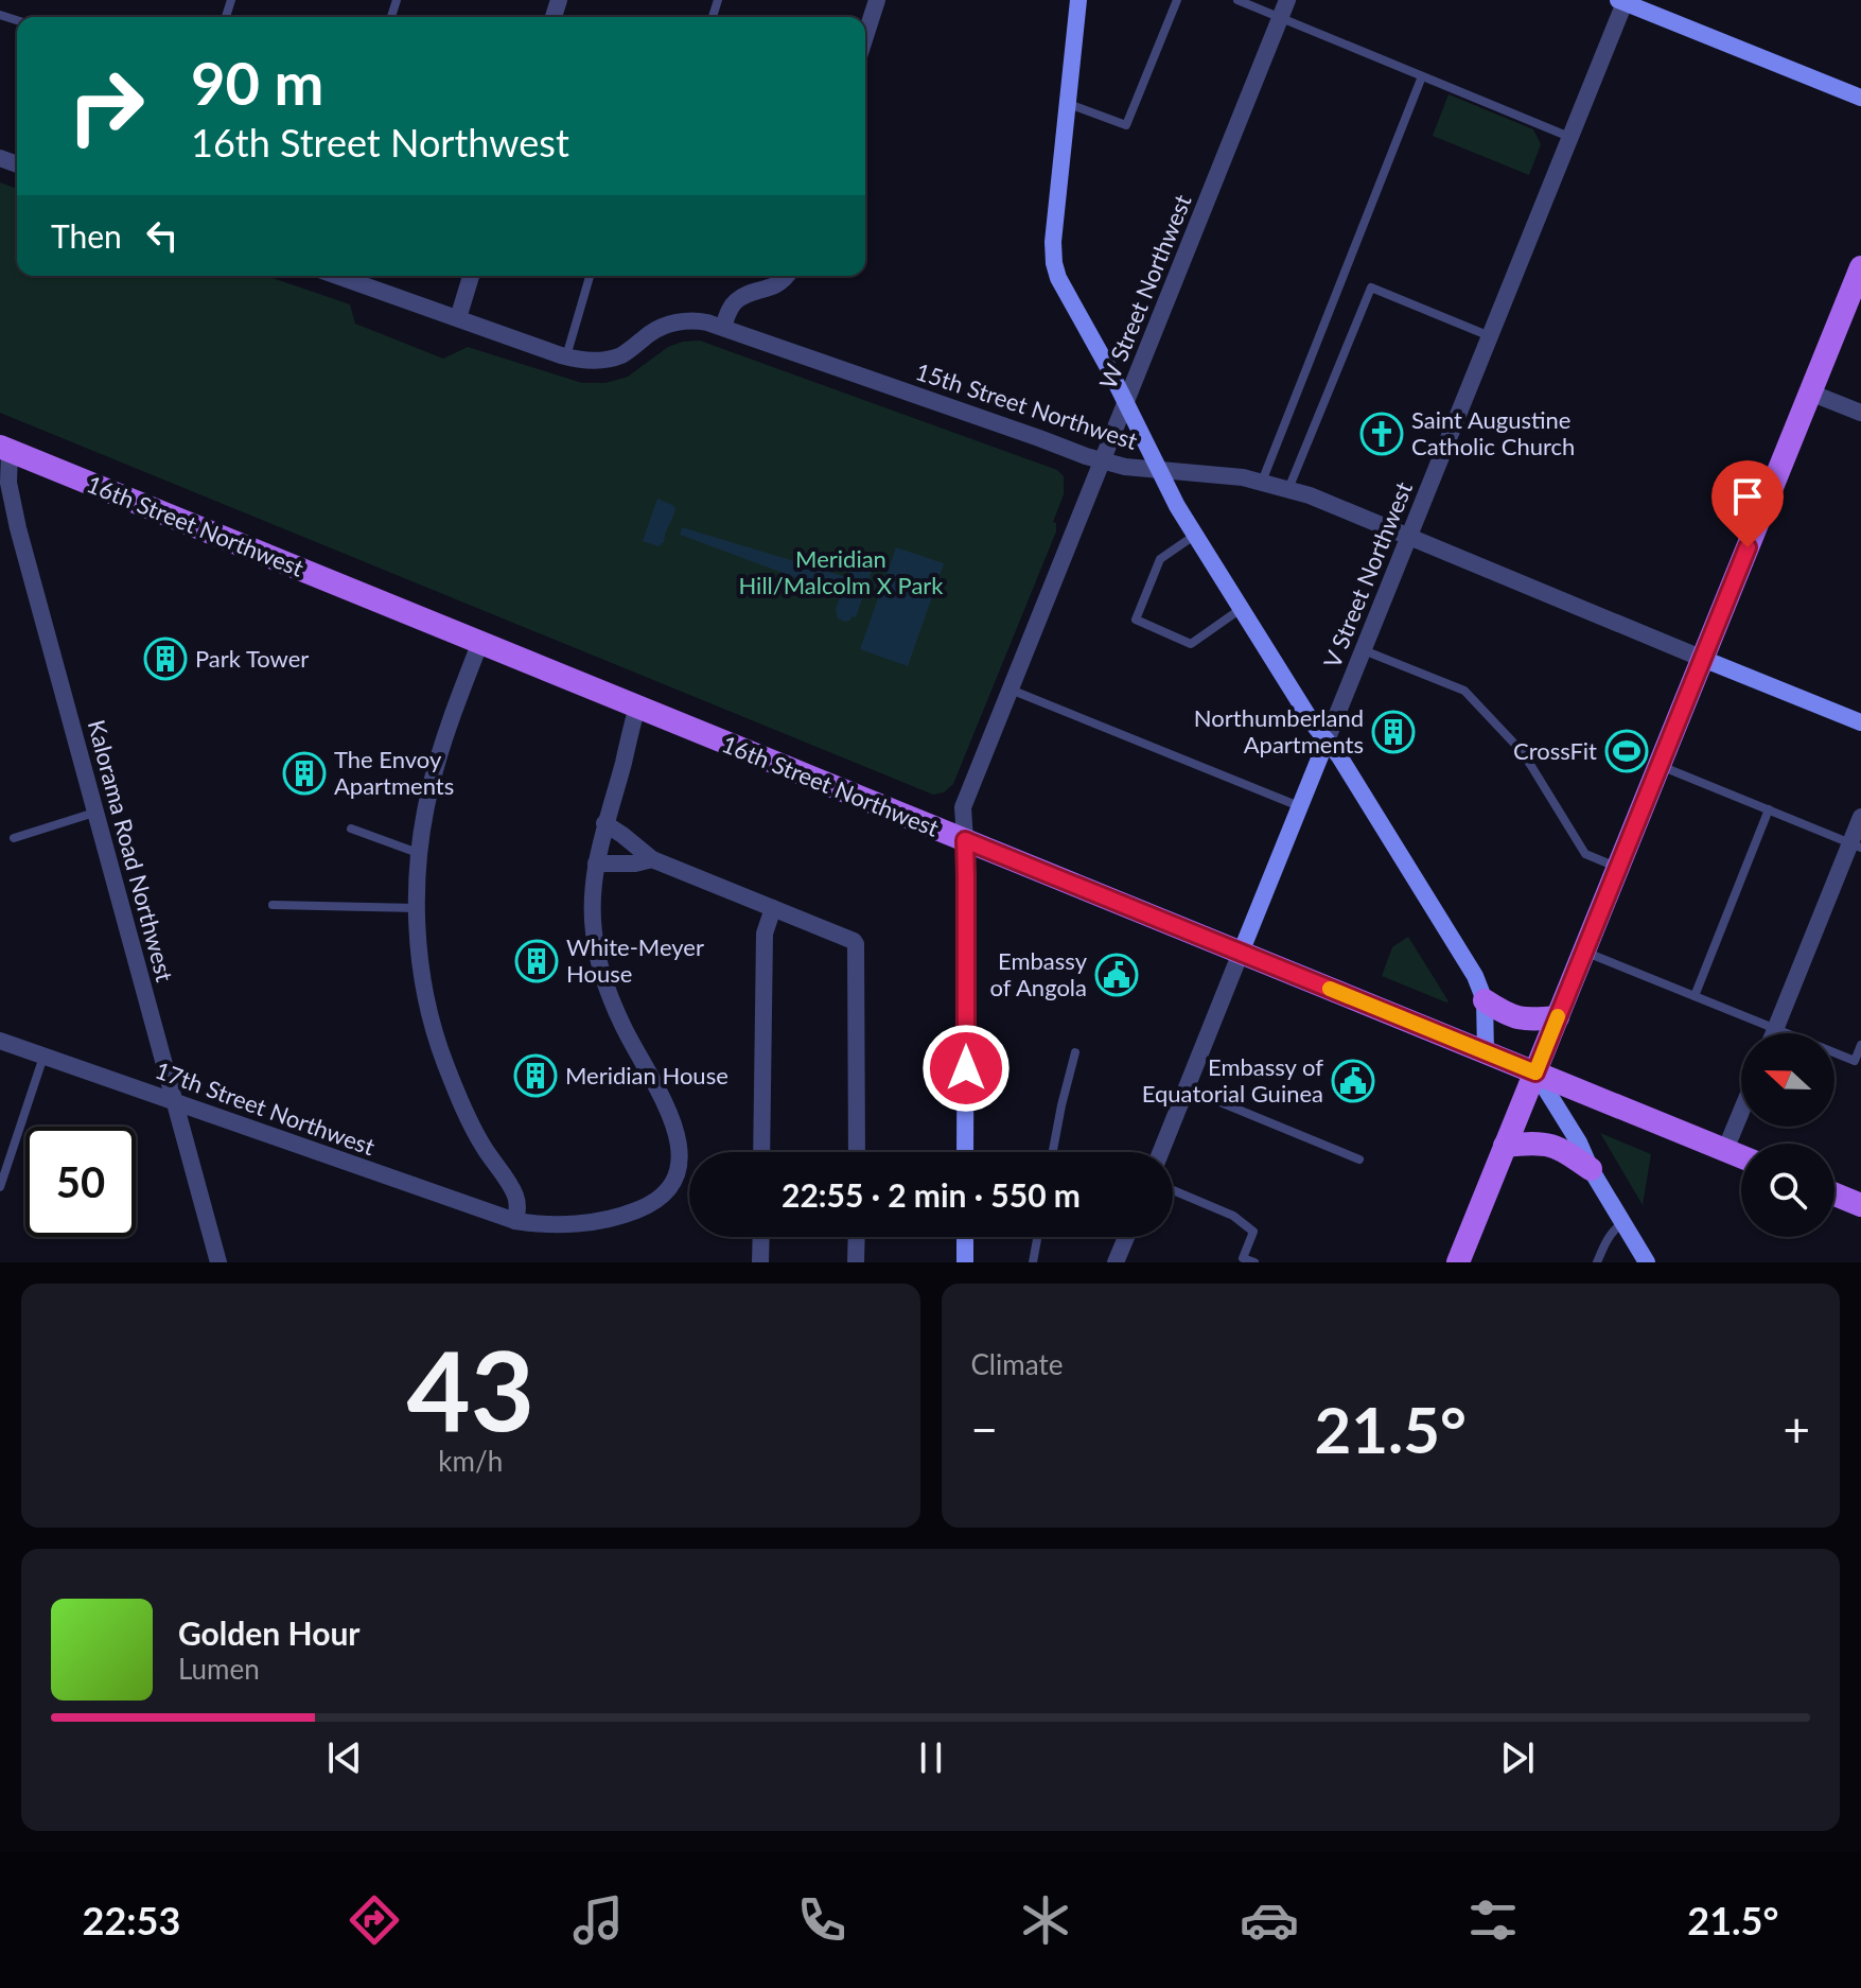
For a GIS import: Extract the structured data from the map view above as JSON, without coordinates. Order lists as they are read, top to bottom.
{
  "streets": {
    "main road": ["15th Street Northwest", "16th Street Northwest", "V Street Northwest"],
    "street": ["W Street Northwest", "Kalorama Road Northwest", "17th Street Northwest"]
  },
  "crossings": [
    ["W Street Northwest", "15th Street Northwest"],
    ["W Street Northwest", "16th Street Northwest"],
    ["15th Street Northwest", "V Street Northwest"],
    ["16th Street Northwest", "V Street Northwest"],
    ["16th Street Northwest", "Kalorama Road Northwest"],
    ["16th Street Northwest", "17th Street Northwest"],
    ["Kalorama Road Northwest", "17th Street Northwest"]
  ],
  "parks": ["Meridian Hill/Malcolm X Park"],
  "places": {
    "church": ["Saint Augustine Catholic Church"],
    "building": [
      "Park Tower",
      "Northumberland Apartments",
      "The Envoy Apartments",
      "White-Meyer House",
      "Meridian House"
    ],
    "sports": ["CrossFit"],
    "public building": ["Embassy of Angola", "Embassy of Equatorial Guinea"]
  },
  "north": "left",
  "page": {
    "turn": ["90 m", "16th Street Northwest"],
    "then": "Then",
    "limit": "50",
    "trip": "22:55 · 2 min · 550 m",
    "tile": [
      ["43", "km/h"],
      "Climate"
    ],
    "heat": ["−", "21.5°", "+"],
    "song": ["Golden Hour", "Lumen"],
    "tabs": ["22:53", "21.5°"]
  }
}
